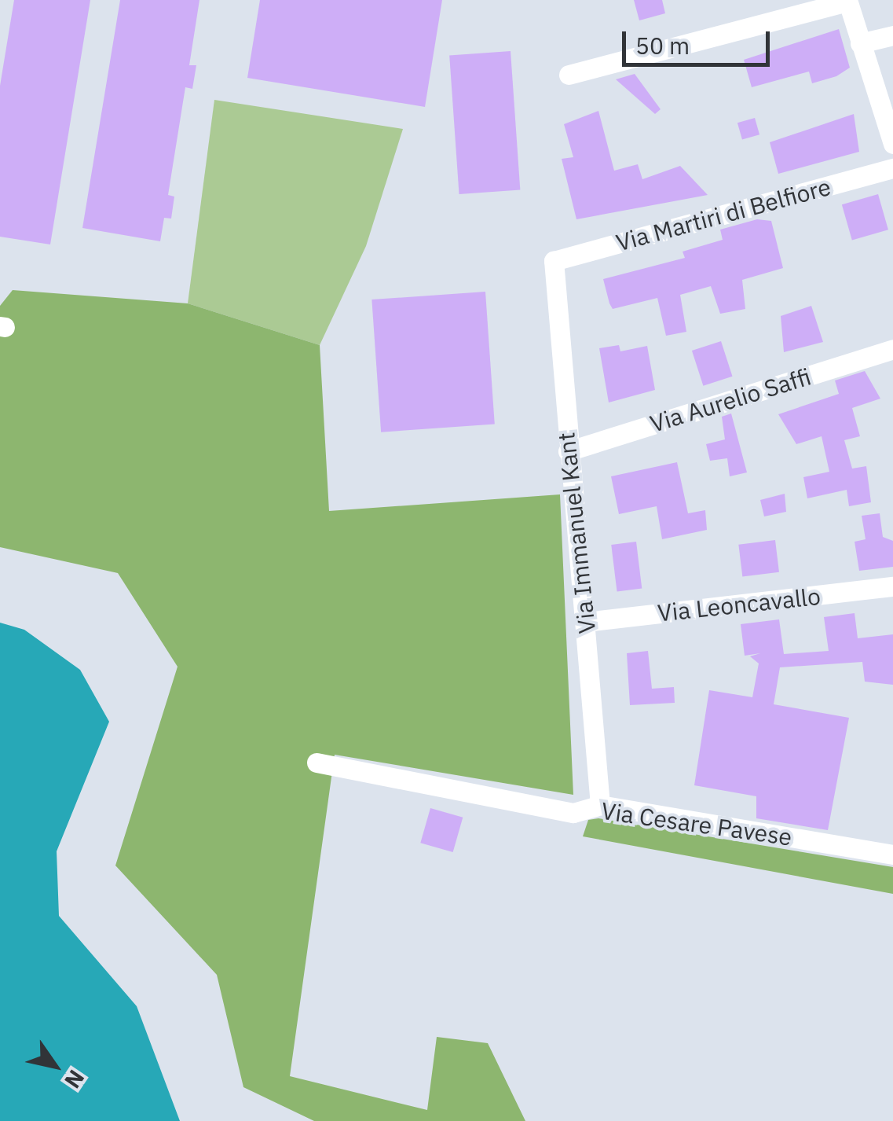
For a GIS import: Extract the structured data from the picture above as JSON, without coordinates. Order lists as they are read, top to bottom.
{
  "streets": {
    "street": [
      "Via Martiri di Belfiore",
      "Via Aurelio Saffi",
      "Via Immanuel Kant",
      "Via Leoncavallo",
      "Via Cesare Pavese"
    ]
  },
  "crossings": [
    ["Via Martiri di Belfiore", "Via Immanuel Kant"],
    ["Via Aurelio Saffi", "Via Immanuel Kant"],
    ["Via Immanuel Kant", "Via Leoncavallo"],
    ["Via Immanuel Kant", "Via Cesare Pavese"]
  ],
  "scale_bar": "50 m",
  "north": "bottom right"
}
